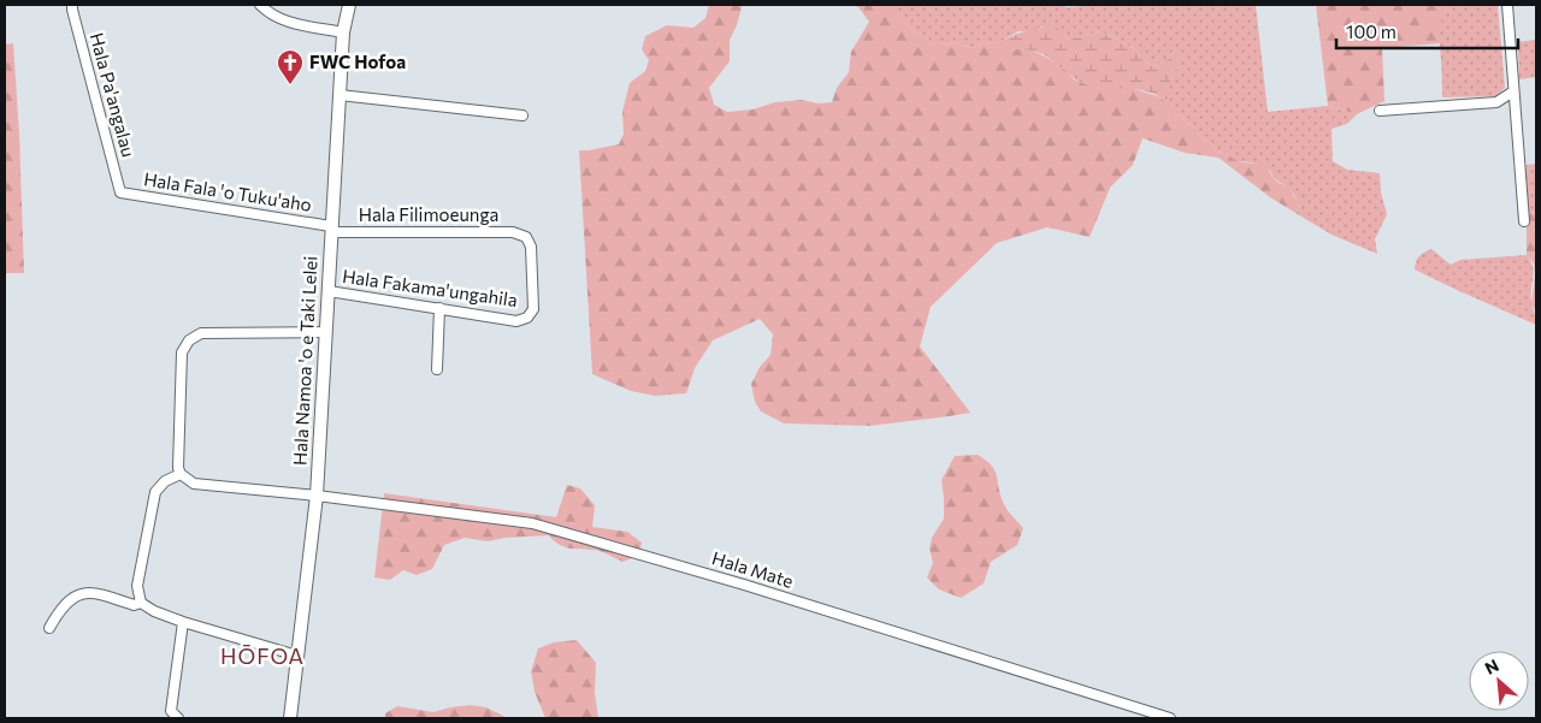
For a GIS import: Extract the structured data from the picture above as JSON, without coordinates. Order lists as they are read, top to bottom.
{
  "streets": {
    "street": [
      "Hala Pa'angalau",
      "Hala Fala 'o Tuku'aho",
      "Hala Filimoeunga",
      "Hala Fakama'ungahila",
      "Hala Namoa 'o e Taki Lelei",
      "Hala Mate"
    ]
  },
  "crossings": [
    ["Hala Pa'angalau", "Hala Fala 'o Tuku'aho"],
    ["Hala Fala 'o Tuku'aho", "Hala Filimoeunga"],
    ["Hala Fala 'o Tuku'aho", "Hala Namoa 'o e Taki Lelei"],
    ["Hala Filimoeunga", "Hala Fakama'ungahila"],
    ["Hala Filimoeunga", "Hala Namoa 'o e Taki Lelei"],
    ["Hala Fakama'ungahila", "Hala Namoa 'o e Taki Lelei"],
    ["Hala Namoa 'o e Taki Lelei", "Hala Mate"]
  ],
  "districts": ["HŌFOA"],
  "places": {
    "church": ["FWC Hofoa"]
  },
  "scale_bar": "100 m",
  "north": "top left"
}
